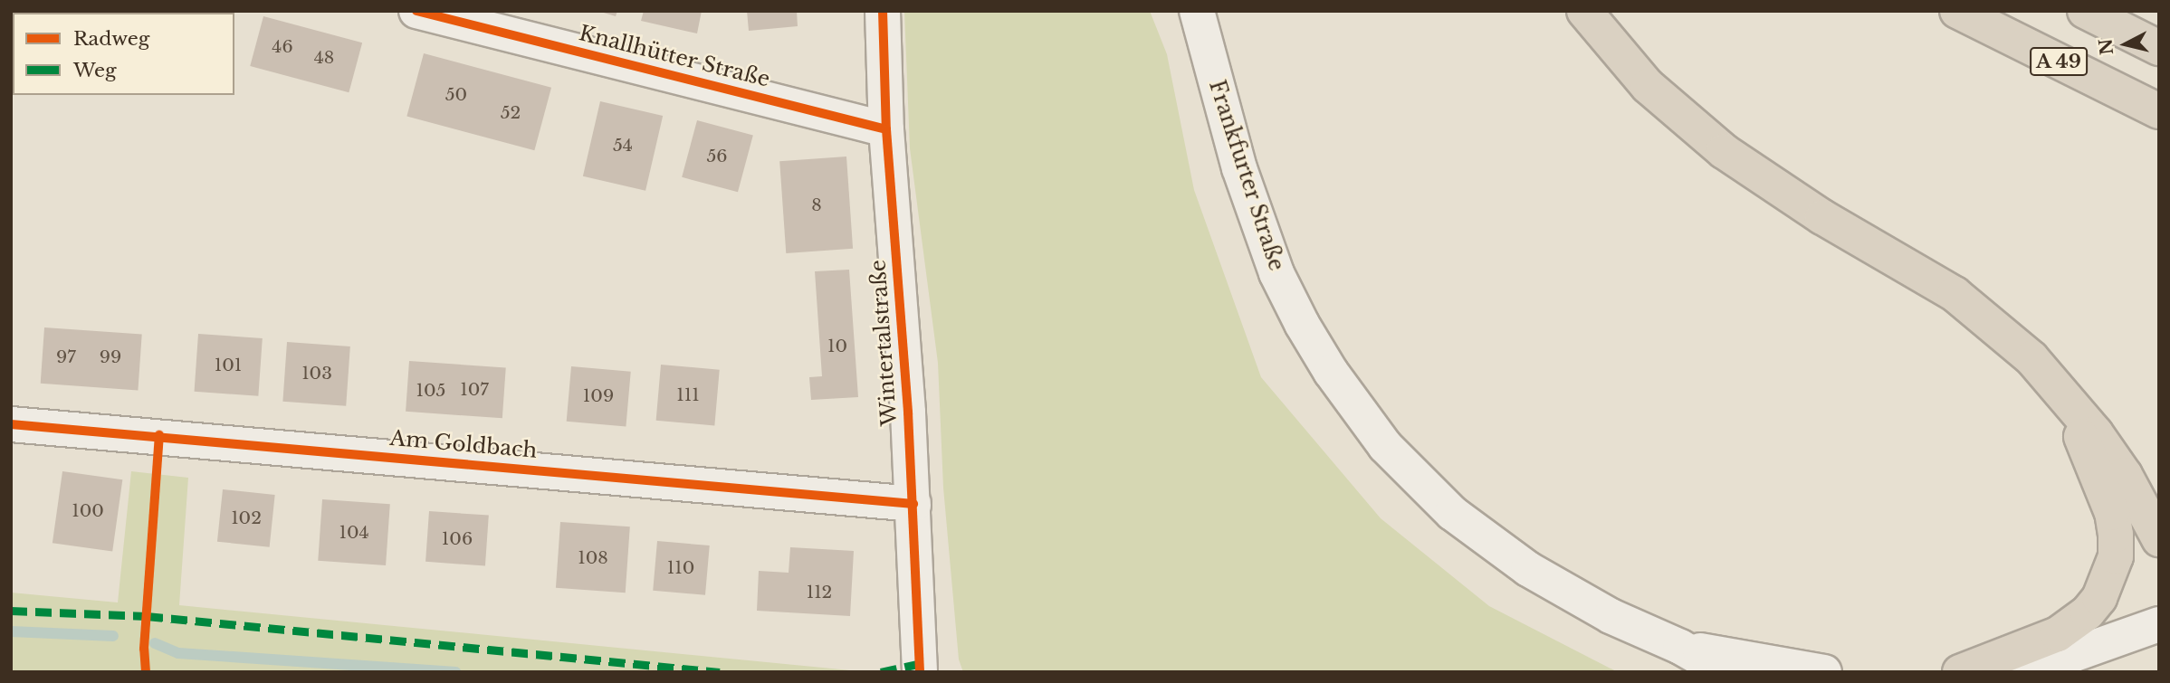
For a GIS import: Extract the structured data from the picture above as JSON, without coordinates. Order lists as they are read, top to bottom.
{
  "streets": {
    "highway": ["A 49"],
    "street": [
      "Knallhütter Straße",
      "Frankfurter Straße",
      "Wintertalstraße",
      "Am Goldbach"
    ]
  },
  "crossings": [
    ["Knallhütter Straße", "Wintertalstraße"],
    ["Wintertalstraße", "Am Goldbach"]
  ],
  "house_numbers": [
    "46",
    "48",
    "50",
    "52",
    "54",
    "56",
    "8",
    "10",
    "97",
    "99",
    "101",
    "103",
    "107",
    "105",
    "111",
    "109",
    "100",
    "102",
    "104",
    "106",
    "108",
    "110",
    "112"
  ],
  "legend": ["Radweg", "Weg"],
  "north": "left"
}
